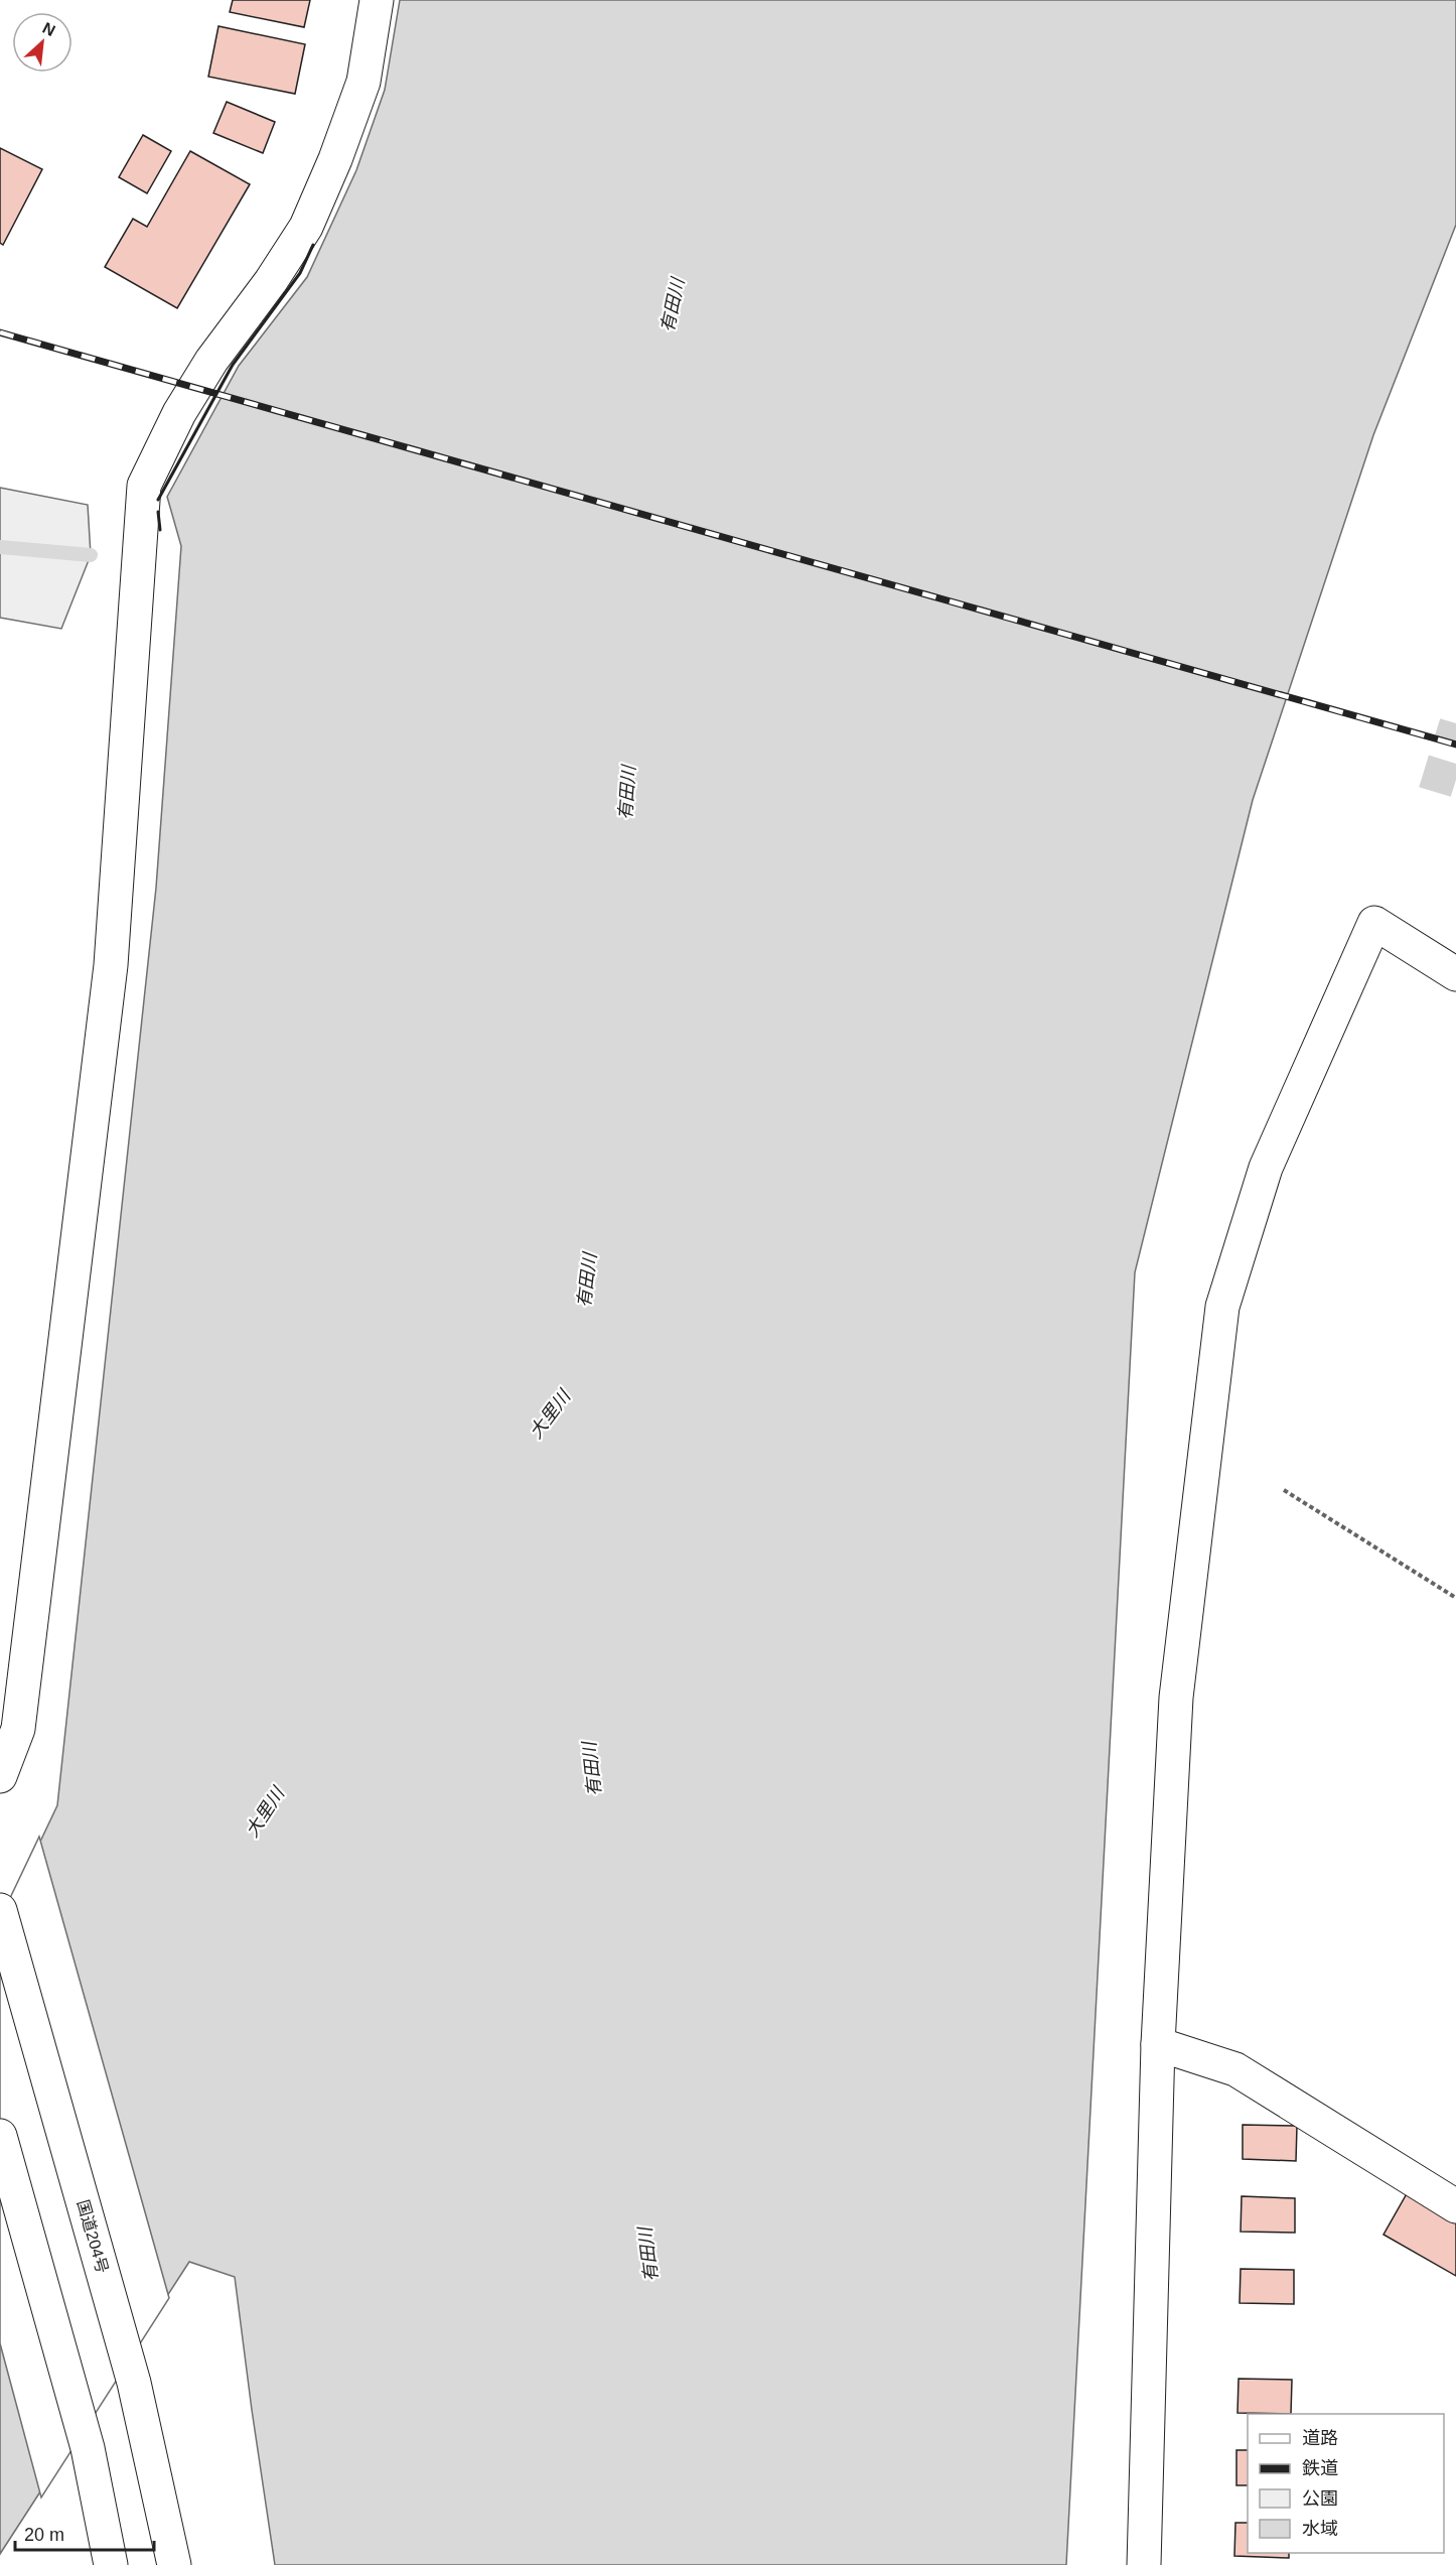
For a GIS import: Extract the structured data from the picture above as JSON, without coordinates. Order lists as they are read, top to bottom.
{
  "streets": {
    "main road": ["国道204号"]
  },
  "water": ["有田川", "大里川"],
  "legend": [
    "道路",
    "鉄道",
    "公園",
    "水域"
  ],
  "scale_bar": "20 m",
  "north": "top right"
}
